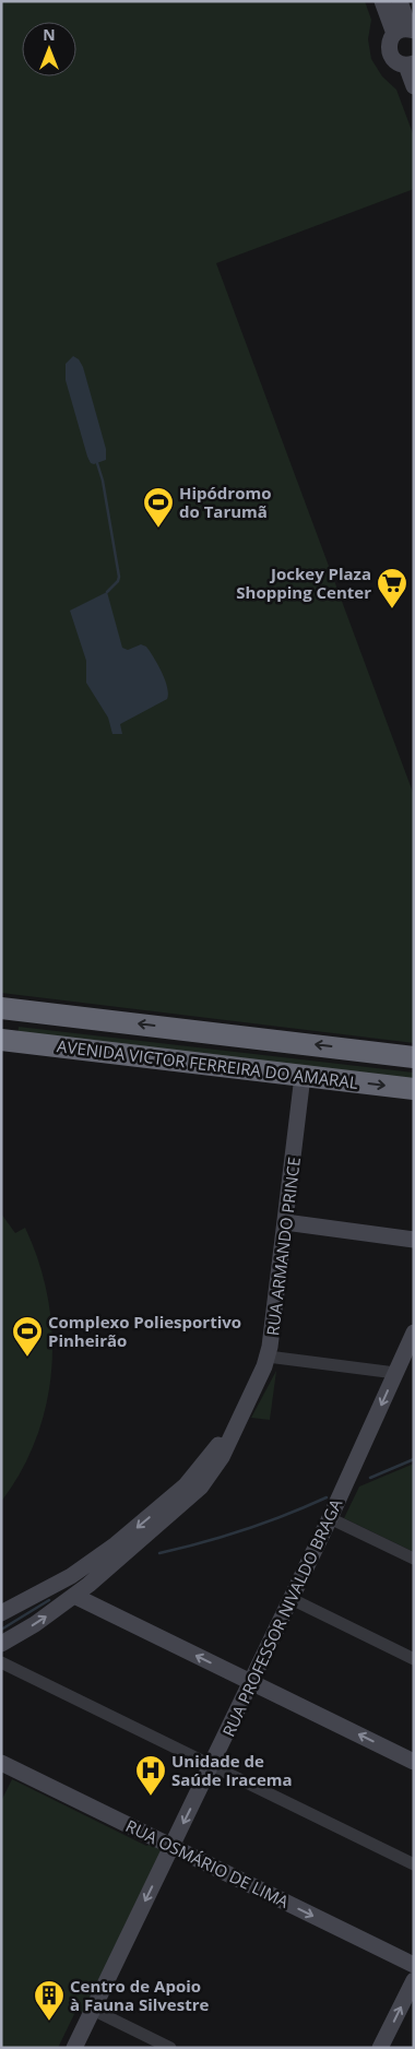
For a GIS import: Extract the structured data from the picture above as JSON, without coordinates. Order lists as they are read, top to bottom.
{
  "streets": {
    "highway": ["AVENIDA VICTOR FERREIRA DO AMARAL"],
    "street": ["RUA ARMANDO PRINCE", "RUA PROFESSOR NIVALDO BRAGA", "RUA OSMÁRIO DE LIMA"]
  },
  "crossings": [
    ["AVENIDA VICTOR FERREIRA DO AMARAL", "RUA ARMANDO PRINCE"],
    ["RUA PROFESSOR NIVALDO BRAGA", "RUA OSMÁRIO DE LIMA"]
  ],
  "one_way": ["RUA PROFESSOR NIVALDO BRAGA"],
  "places": {
    "sports": ["Hipódromo do Tarumã", "Complexo Poliesportivo Pinheirão"],
    "supermarket": ["Jockey Plaza Shopping Center"],
    "hospital": ["Unidade de Saúde Iracema"],
    "building": ["Centro de Apoio à Fauna Silvestre"]
  },
  "north": "top"
}
